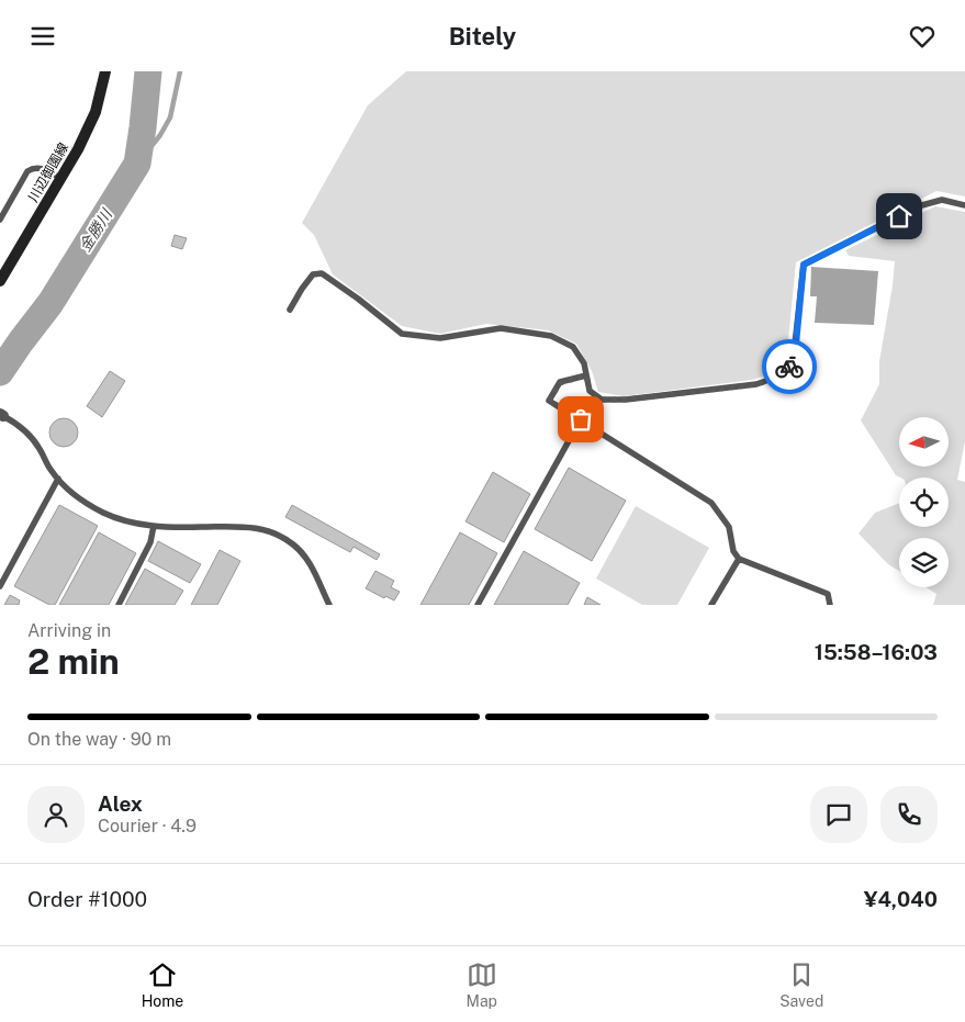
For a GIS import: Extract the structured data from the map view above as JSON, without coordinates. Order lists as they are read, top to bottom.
{
  "streets": {
    "main road": ["川辺御園線"]
  },
  "water": ["金勝川"],
  "north": "left",
  "page": {
    "header": "Bitely",
    "heading": ["2 min", "Arriving in", "15:58–16:03"],
    "panel": [
      "Alex",
      "Courier · 4.9",
      "Order #1000",
      "¥4,040"
    ],
    "bar": "On the way · 90 m",
    "tabs": ["Home", "Map", "Saved"]
  }
}
